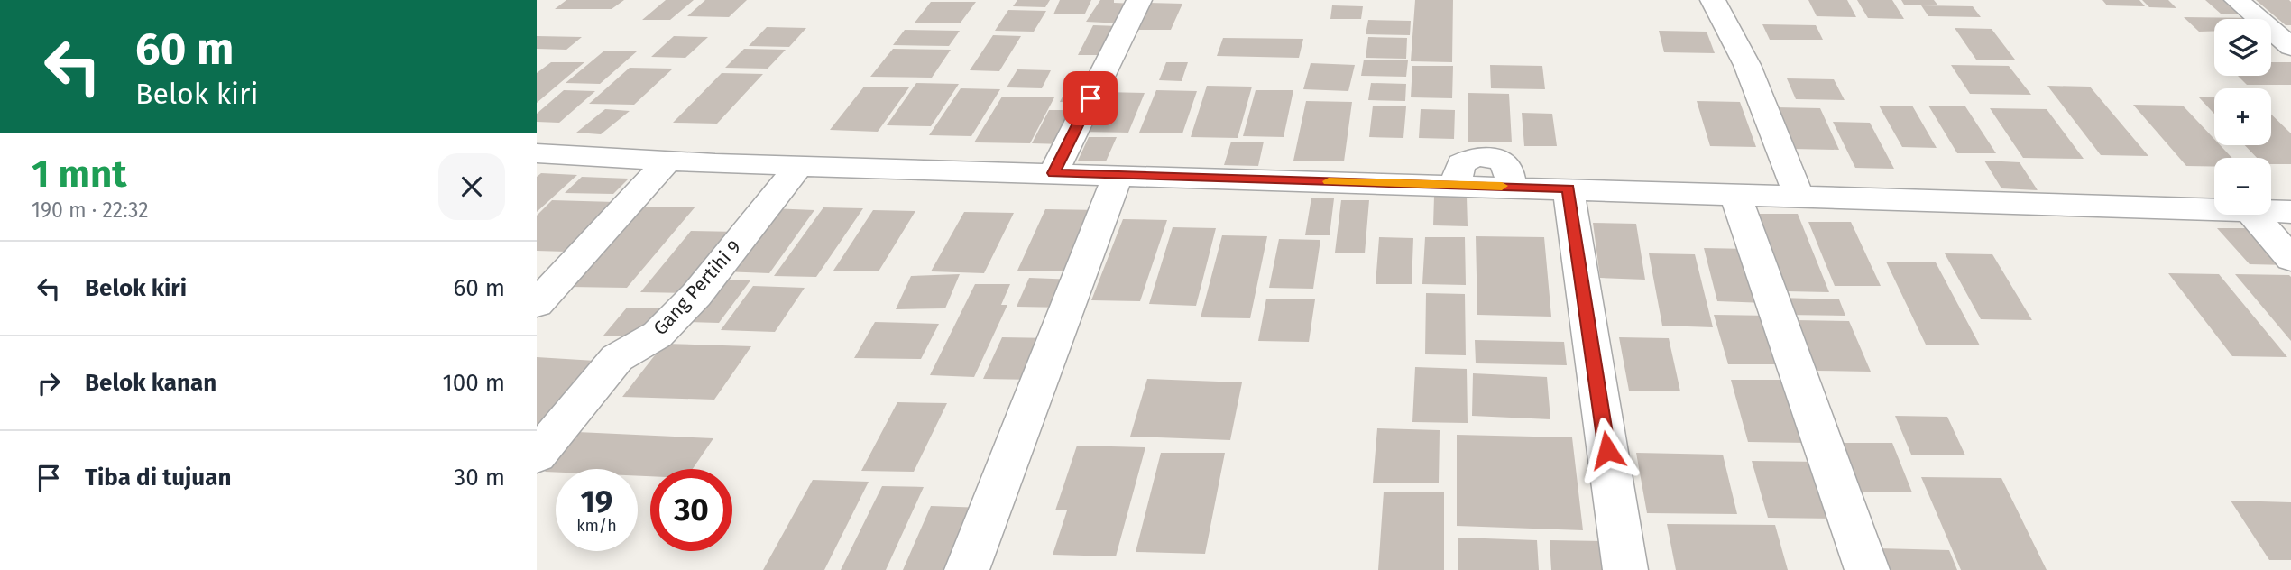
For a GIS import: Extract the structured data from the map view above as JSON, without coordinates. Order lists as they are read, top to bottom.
{
  "streets": {
    "street": ["Gang Pertihi 9"]
  },
  "page": {
    "turn": ["60 m", "Belok kiri"],
    "map_buttons": ["+", "−"],
    "heading": ["1 mnt", "190 m · 22:32"],
    "list": [
      {
        "name": "Belok kiri",
        "value": "60 m"
      },
      {
        "name": "Belok kanan",
        "value": "100 m"
      },
      {
        "name": "Tiba di tujuan",
        "value": "30 m"
      }
    ],
    "speed": "19 km/h",
    "limit": "30"
  }
}
